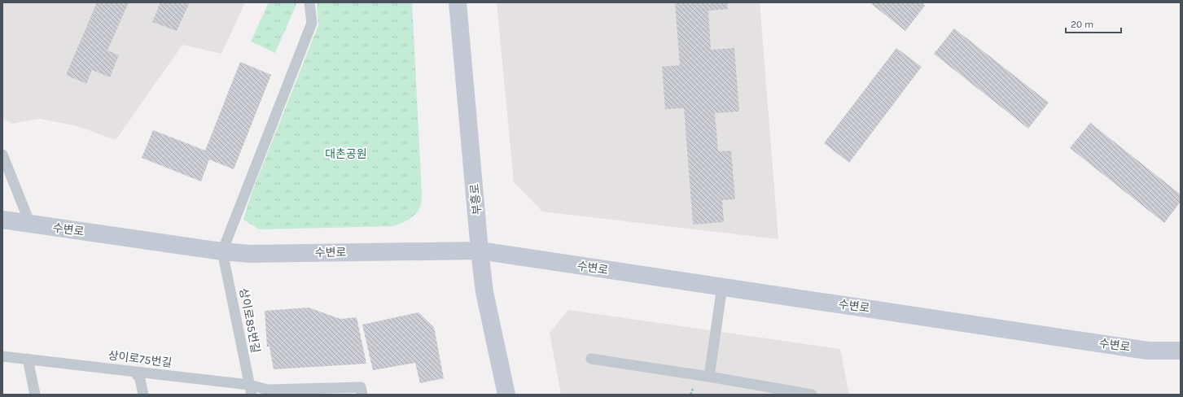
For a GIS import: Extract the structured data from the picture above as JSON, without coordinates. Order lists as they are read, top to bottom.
{
  "streets": {
    "main road": ["부흥로", "수변로"],
    "lane": ["상이로85번길", "상이로75번길"]
  },
  "crossings": [
    ["부흥로", "수변로"],
    ["수변로", "상이로85번길"],
    ["상이로85번길", "상이로75번길"]
  ],
  "parks": ["대촌공원"],
  "scale_bar": "20 m"
}
